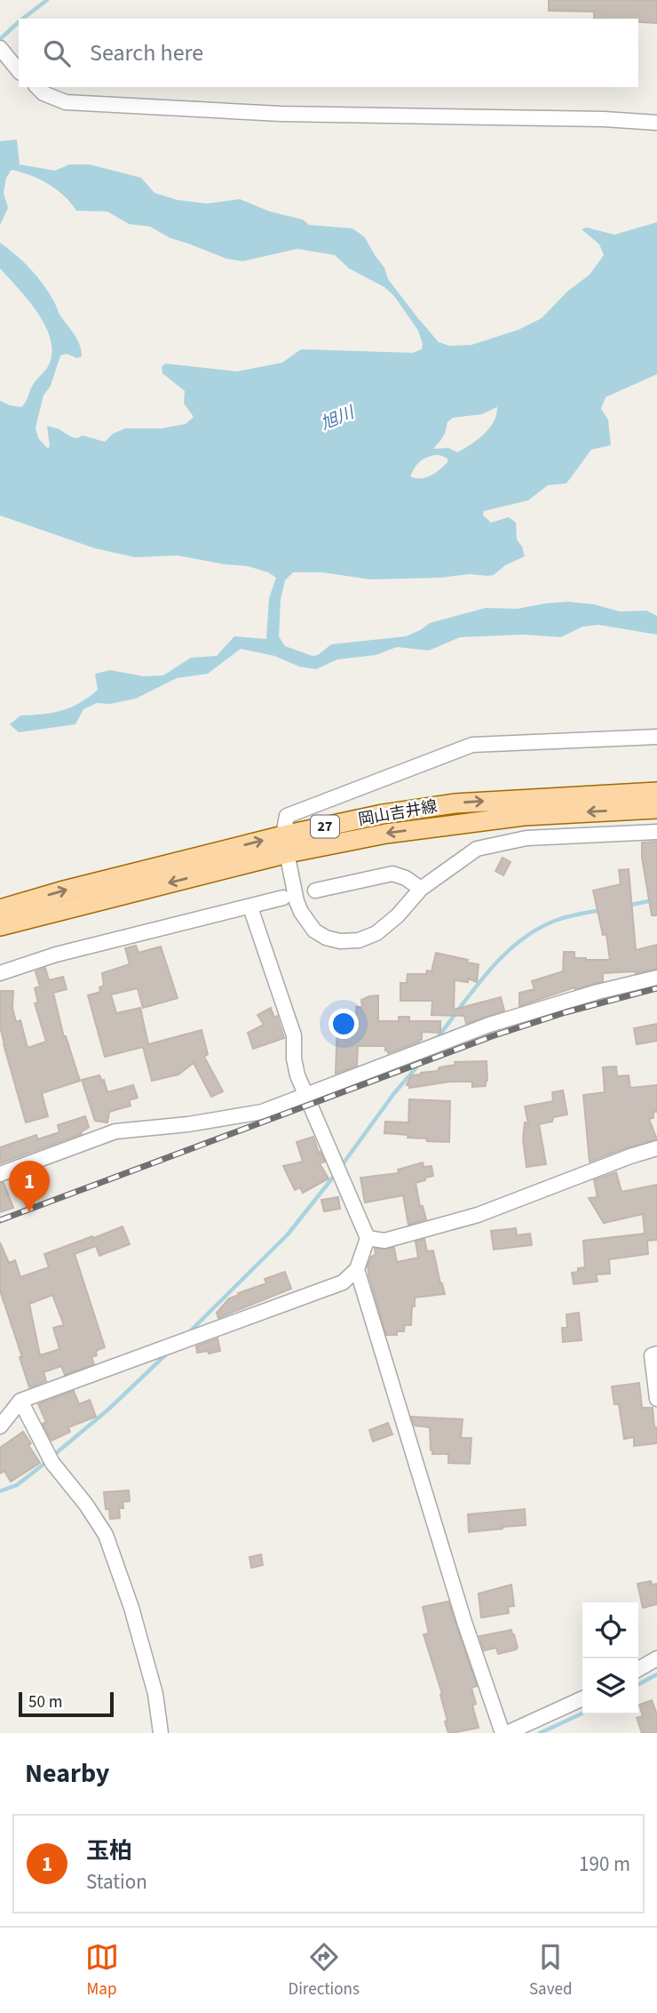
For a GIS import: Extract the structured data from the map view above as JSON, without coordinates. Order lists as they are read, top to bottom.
{
  "streets": {
    "main road": ["岡山吉井線", "27"]
  },
  "water": ["旭川"],
  "scale_bar": "50 m",
  "page": {
    "search": "Search here",
    "pins": "1",
    "scale": "50 m",
    "heading": "Nearby",
    "list": [
      {
        "mark": "1",
        "name": "玉柏",
        "note": "Station",
        "value": "190 m"
      }
    ],
    "nav": ["Map", "Directions", "Saved"]
  }
}
